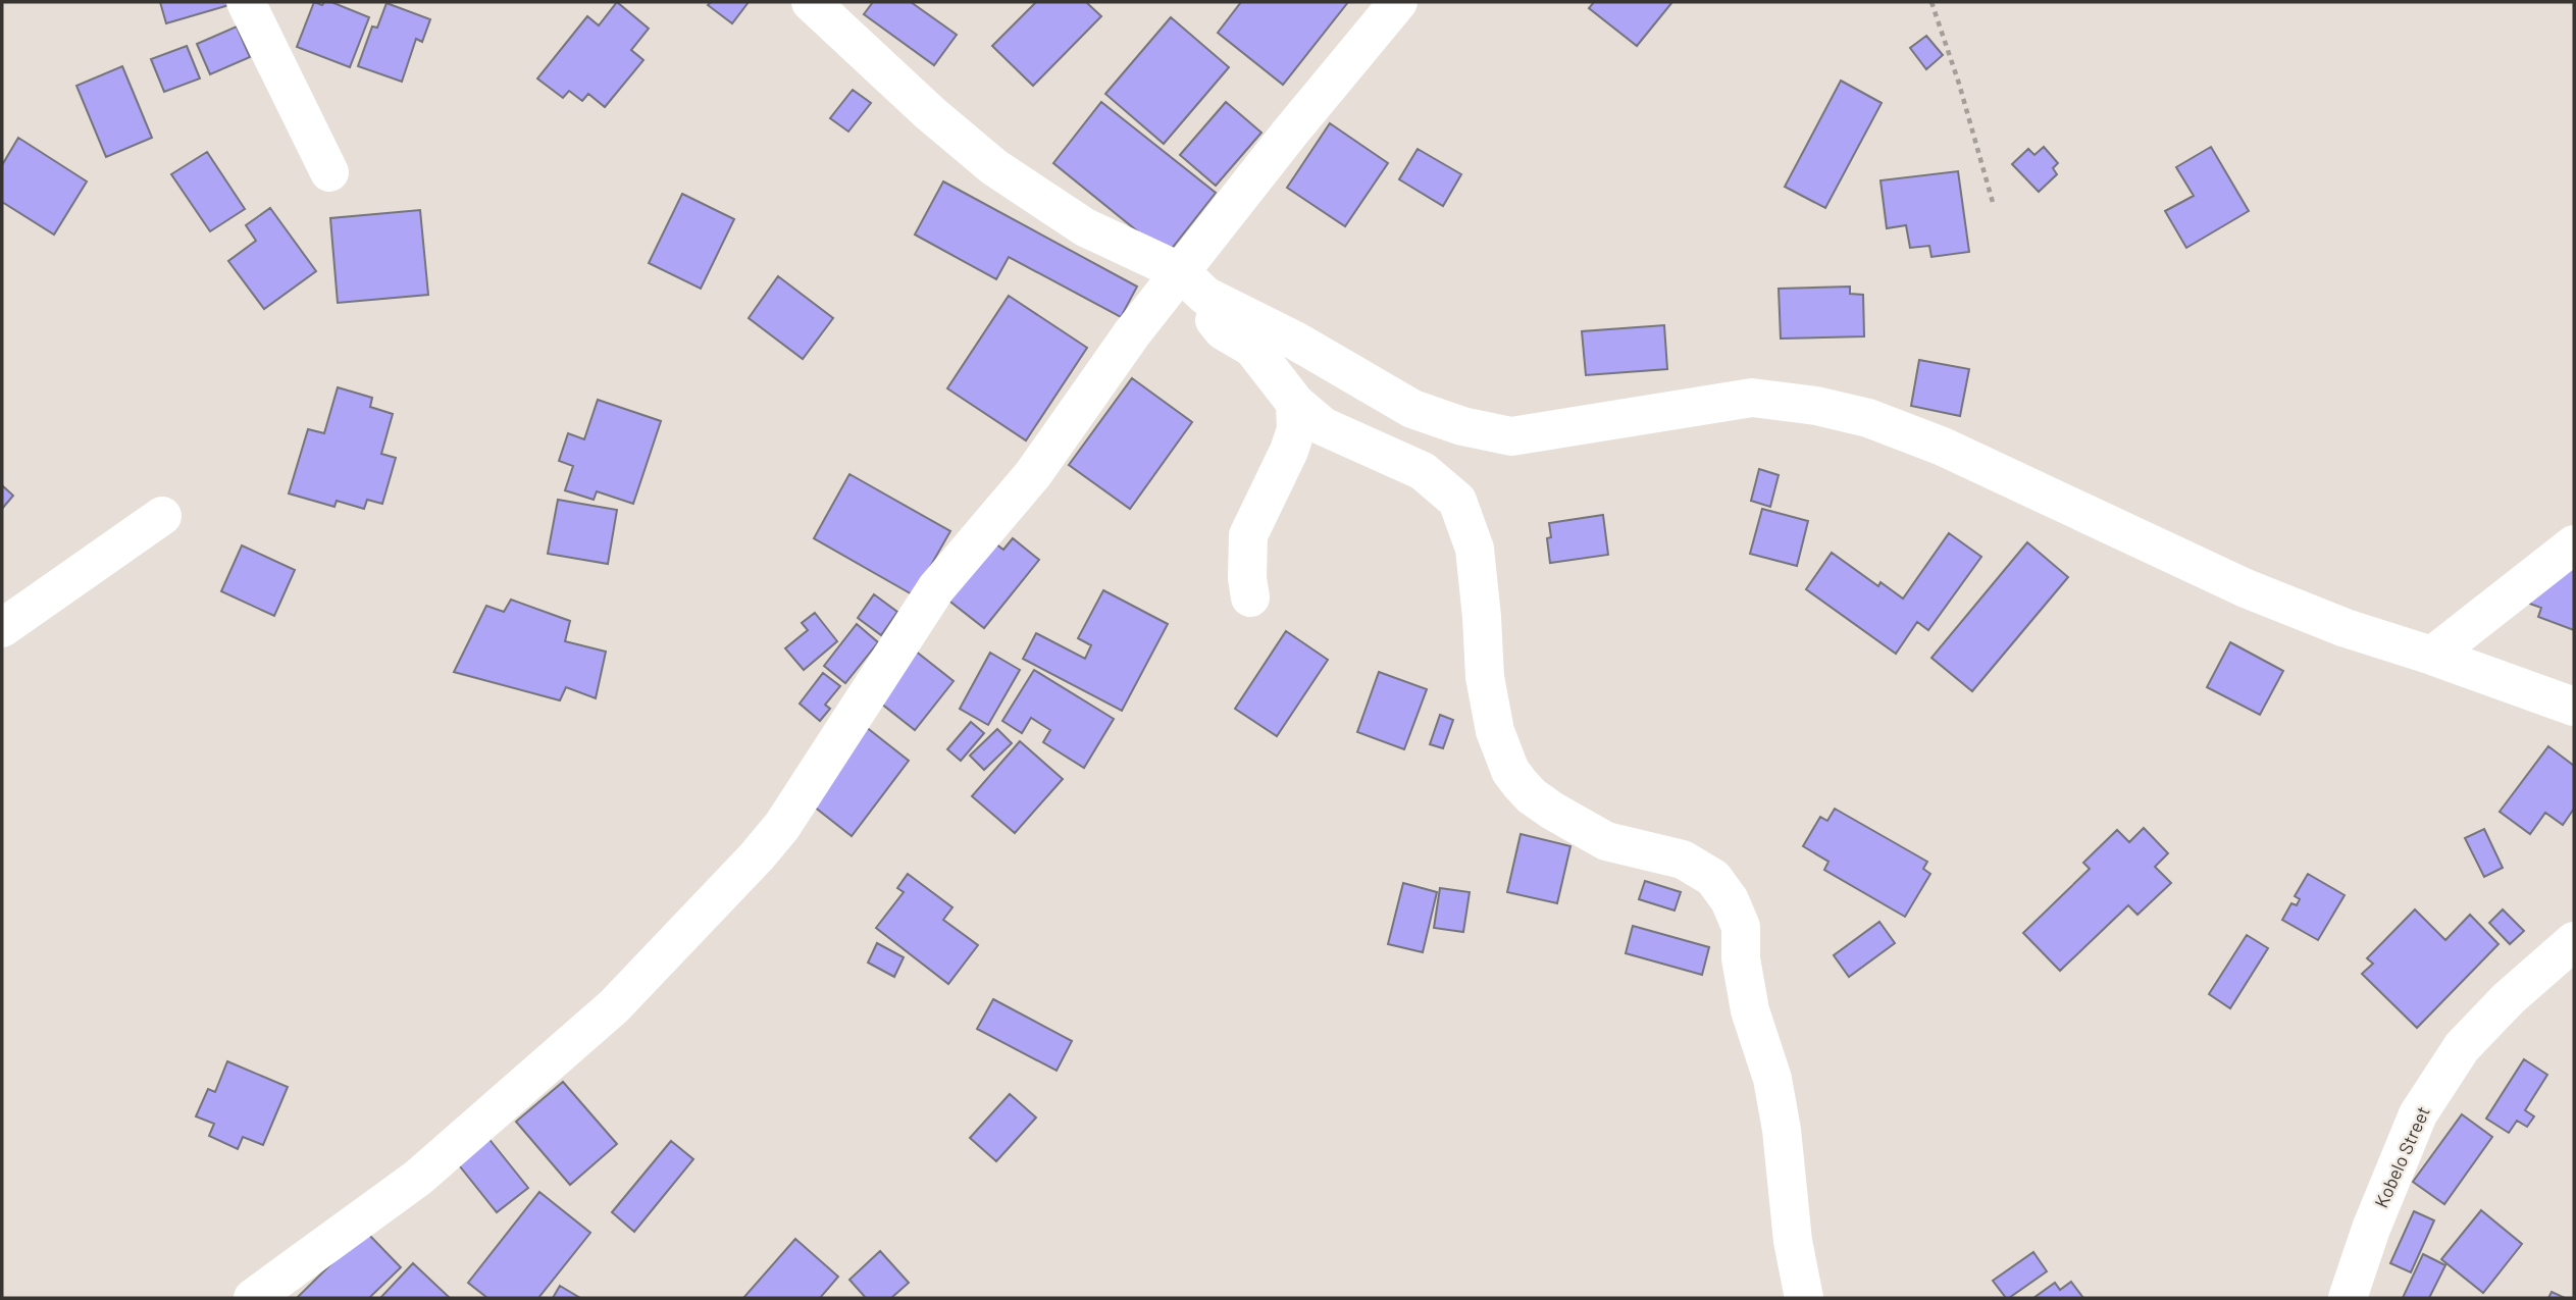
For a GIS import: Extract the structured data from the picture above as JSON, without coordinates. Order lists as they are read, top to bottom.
{
  "streets": {
    "street": ["Kobelo Street"]
  }
}
